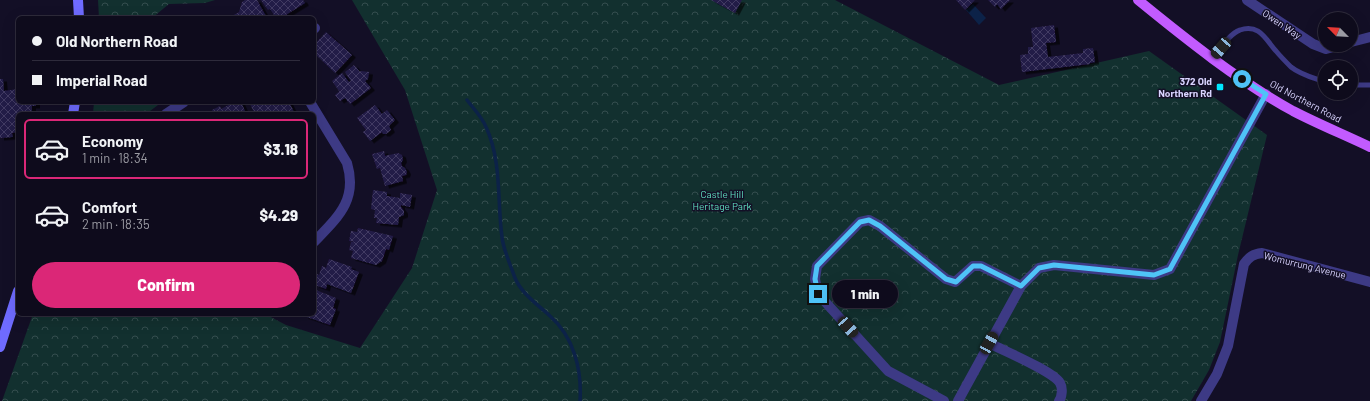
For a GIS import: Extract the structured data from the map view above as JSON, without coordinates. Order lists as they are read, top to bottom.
{
  "streets": {
    "main road": ["Old Northern Road"],
    "street": ["Owen Way", "Womurrung Avenue"]
  },
  "parks": ["Castle Hill Heritage Park"],
  "places": {
    "transit": ["372 Old Northern Rd"]
  },
  "north": "top left",
  "page": {
    "banner": ["Old Northern Road", "Imperial Road"],
    "list": [
      {
        "name": "Economy",
        "note": "1 min · 18:34",
        "value": "$3.18"
      },
      {
        "name": "Comfort",
        "note": "2 min · 18:35",
        "value": "$4.29"
      }
    ],
    "buttons": "Confirm",
    "bubble": "1 min"
  }
}
